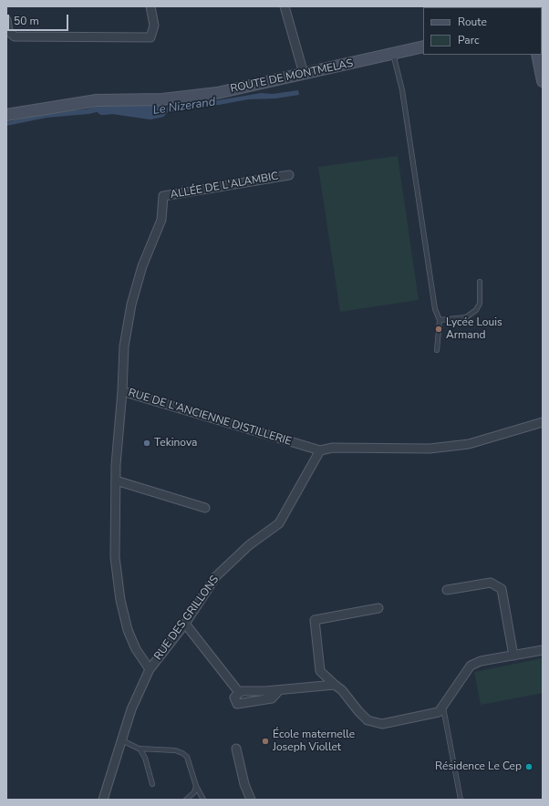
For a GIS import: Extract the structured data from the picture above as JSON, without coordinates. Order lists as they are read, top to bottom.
{
  "streets": {
    "street": [
      "ROUTE DE MONTMELAS",
      "ALLÉE DE L'ALAMBIC",
      "RUE DE L'ANCIENNE DISTILLERIE",
      "RUE DES GRILLONS"
    ]
  },
  "crossings": [
    ["ALLÉE DE L'ALAMBIC", "RUE DE L'ANCIENNE DISTILLERIE"],
    ["RUE DE L'ANCIENNE DISTILLERIE", "RUE DES GRILLONS"]
  ],
  "water": ["Le Nizerand"],
  "places": [
    "Lycée Louis Armand",
    "Tekinova",
    "École maternelle Joseph Viollet",
    "Résidence Le Cep"
  ],
  "legend": ["Route", "Parc"],
  "scale_bar": "50 m"
}
